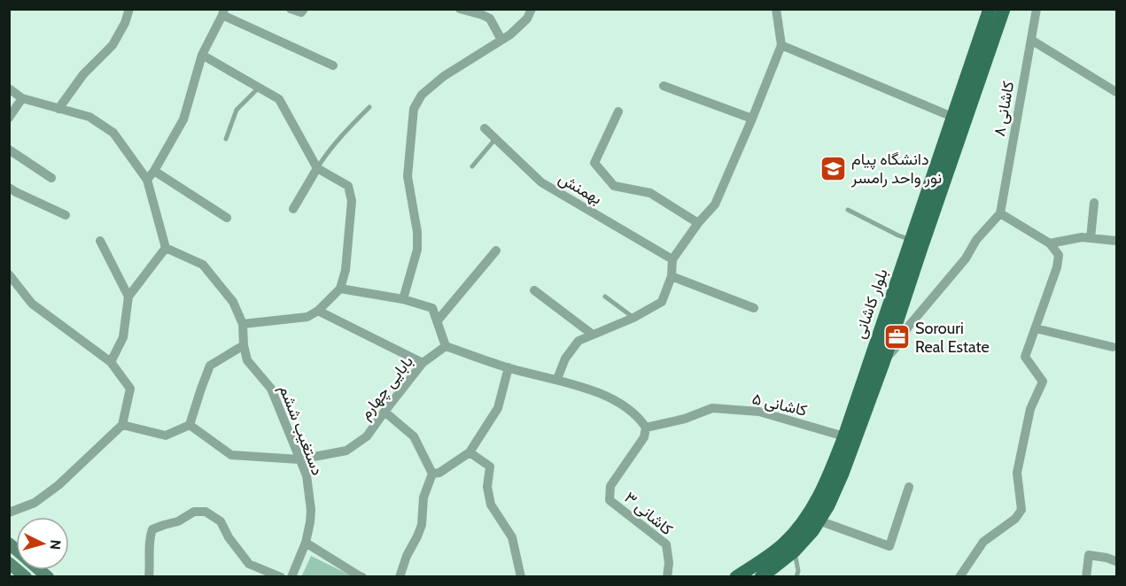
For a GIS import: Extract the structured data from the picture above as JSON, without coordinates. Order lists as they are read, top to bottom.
{
  "streets": {
    "main road": ["بلوار کاشانی"],
    "street": [
      "کاشانی ۸",
      "بهمنش",
      "بابایی چهارم",
      "کاشانی ۵",
      "دستغیب ششم",
      "کاشانی ۳"
    ]
  },
  "crossings": [
    ["بلوار کاشانی", "کاشانی ۵"],
    ["بابایی چهارم", "دستغیب ششم"],
    ["کاشانی ۵", "کاشانی ۳"]
  ],
  "places": {
    "school or university": ["دانشگاه پیام نور واحد رامسر"],
    "office": ["Sorouri Real Estate"]
  },
  "north": "right"
}
